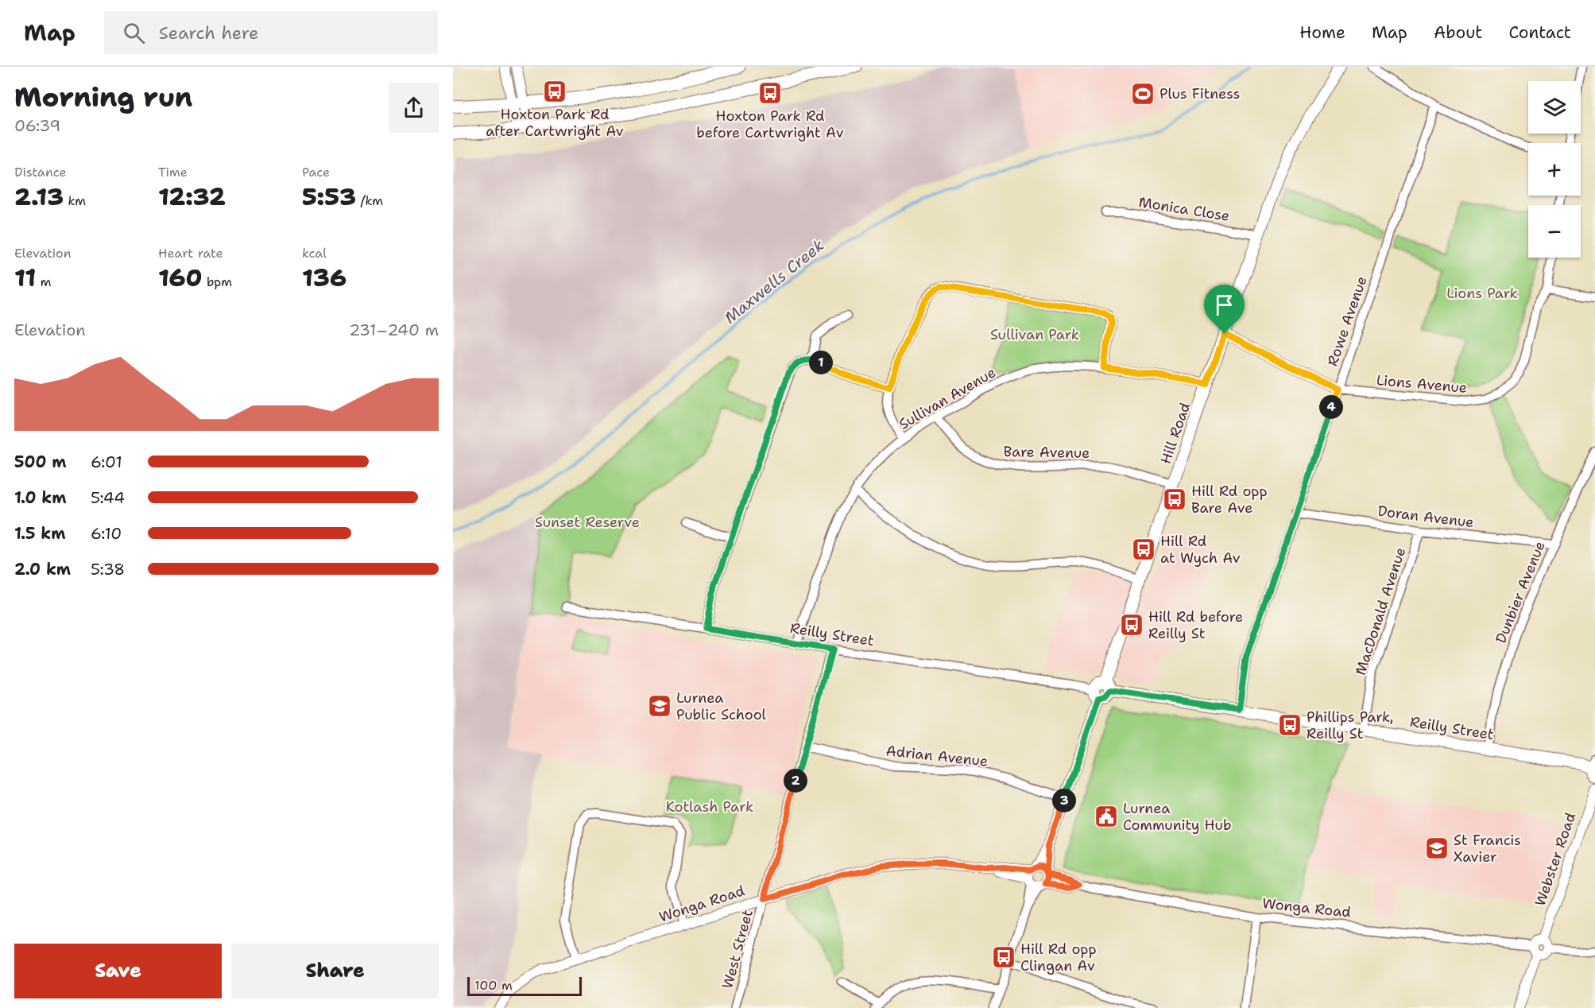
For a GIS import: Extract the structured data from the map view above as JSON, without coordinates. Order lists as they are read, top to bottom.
{
  "streets": {
    "main road": ["Hill Road", "Reilly Street"],
    "street": [
      "Monica Close",
      "Rowe Avenue",
      "Lions Avenue",
      "Sullivan Avenue",
      "Bare Avenue",
      "Doran Avenue",
      "Dunbier Avenue",
      "MacDonald Avenue",
      "Adrian Avenue",
      "Webster Road",
      "Wonga Road",
      "West Street"
    ]
  },
  "crossings": [
    ["Monica Close", "Hill Road"],
    ["Rowe Avenue", "Lions Avenue"],
    ["Rowe Avenue", "Doran Avenue"],
    ["Rowe Avenue", "Reilly Street"],
    ["Lions Avenue", "Hill Road"],
    ["Sullivan Avenue", "Hill Road"],
    ["Sullivan Avenue", "Bare Avenue"],
    ["Sullivan Avenue", "Reilly Street"],
    ["Hill Road", "Bare Avenue"],
    ["Hill Road", "Reilly Street"],
    ["Doran Avenue", "Dunbier Avenue"],
    ["Doran Avenue", "MacDonald Avenue"],
    ["Dunbier Avenue", "Reilly Street"],
    ["MacDonald Avenue", "Reilly Street"],
    ["Reilly Street", "West Street"],
    ["Adrian Avenue", "West Street"],
    ["Webster Road", "Wonga Road"],
    ["Wonga Road", "West Street"]
  ],
  "water": ["Maxwells Creek"],
  "parks": [
    "Lions Park",
    "Sullivan Park",
    "Sunset Reserve",
    "Kotlash Park"
  ],
  "places": {
    "bus stop": [
      "Hoxton Park Rd after Cartwright Av",
      "Hoxton Park Rd before Cartwright Av",
      "Hill Rd opp Bare Ave",
      "Hill Rd at Wych Av",
      "Hill Rd before Reilly St",
      "Phillips Park, Reilly St",
      "Hill Rd opp Clingan Av"
    ],
    "sports": ["Plus Fitness"],
    "school or university": ["Lurnea Public School", "St Francis Xavier"],
    "public building": ["Lurnea Community Hub"]
  },
  "scale_bar": "100 m",
  "page": {
    "header": "Map",
    "search": "Search here",
    "nav": [
      "Home",
      "Map",
      "About",
      "Contact"
    ],
    "heading": ["Morning run", "06:39"],
    "map_buttons": ["+", "−"],
    "stats": [
      ["Distance", "2.13 km"],
      ["Time", "12:32"],
      ["Pace", "5:53 /km"],
      ["Elevation", "11 m"],
      ["Heart rate", "160 bpm"],
      ["kcal", "136"]
    ],
    "chart": ["Elevation", "231–240 m"],
    "pins": [
      "1",
      "4",
      "2",
      "3"
    ],
    "list": [
      {
        "name": "500 m",
        "note": "6:01"
      },
      {
        "name": "1.0 km",
        "note": "5:44"
      },
      {
        "name": "1.5 km",
        "note": "6:10"
      },
      {
        "name": "2.0 km",
        "note": "5:38"
      }
    ],
    "buttons": ["Save", "Share"],
    "scale": "100 m"
  }
}
